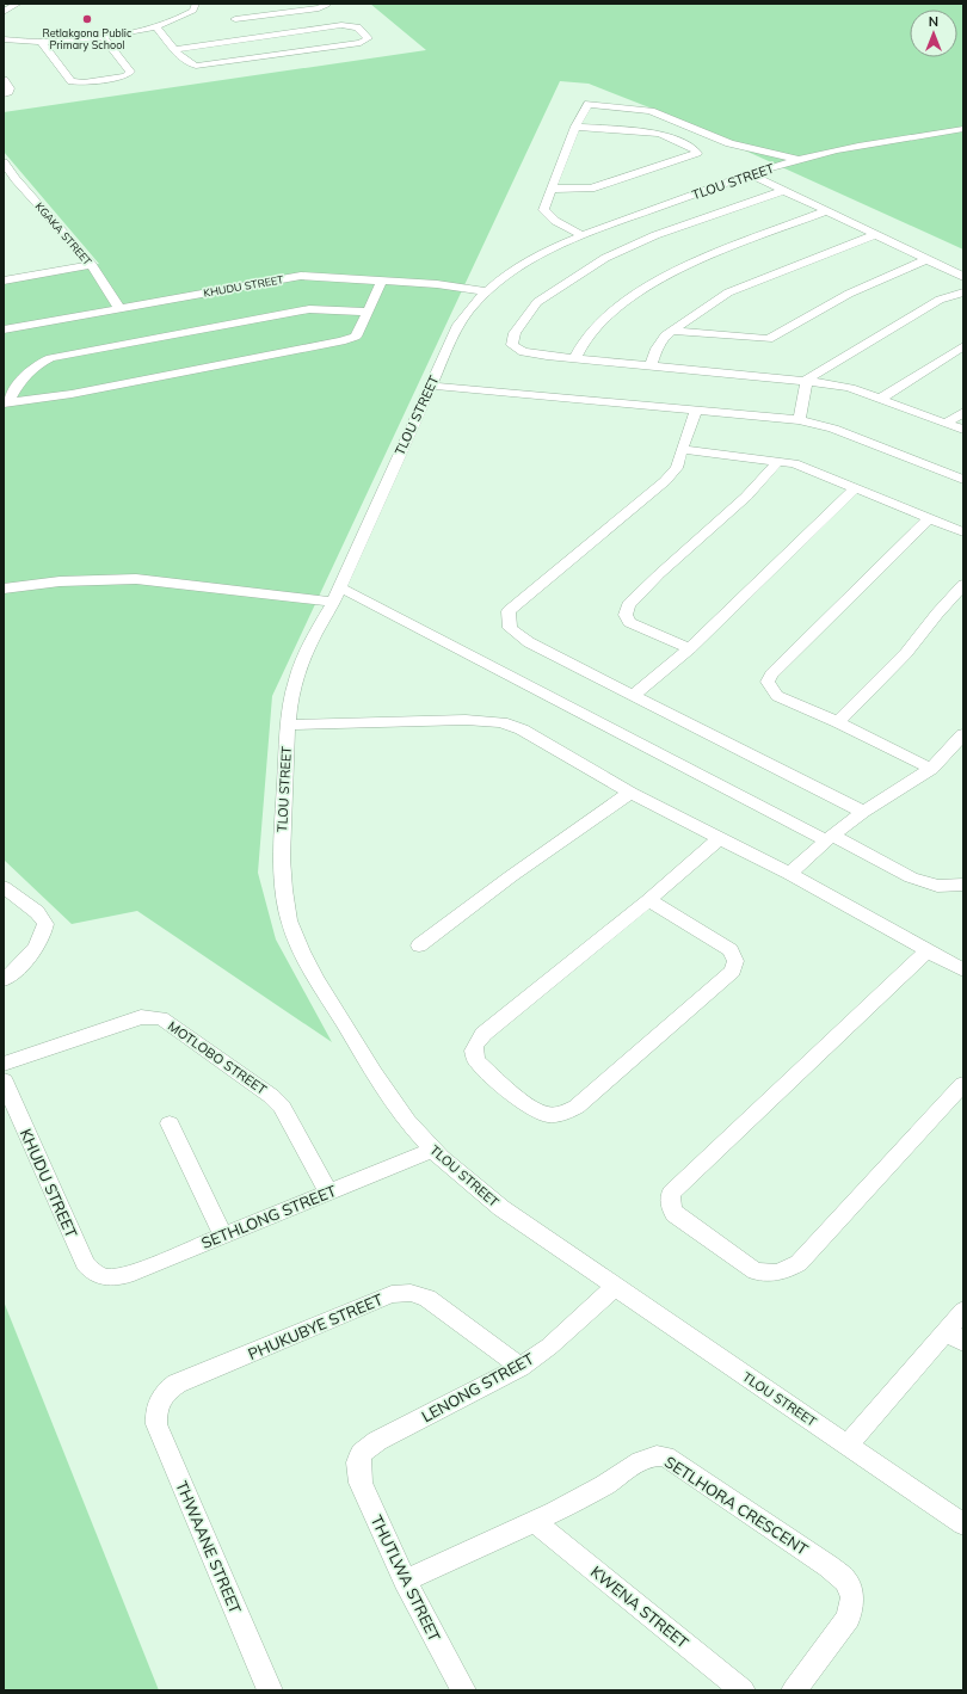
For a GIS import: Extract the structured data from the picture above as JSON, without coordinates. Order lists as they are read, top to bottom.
{
  "streets": {
    "street": [
      "TLOU STREET",
      "KGAKA STREET",
      "KHUDU STREET",
      "MOTLOBO STREET",
      "SETHLONG STREET",
      "PHUKUBYE STREET",
      "LENONG STREET",
      "SETLHORA CRESCENT",
      "THWAANE STREET",
      "THUTLWA STREET",
      "KWENA STREET"
    ]
  },
  "crossings": [
    ["TLOU STREET", "KHUDU STREET"],
    ["TLOU STREET", "SETHLONG STREET"],
    ["TLOU STREET", "LENONG STREET"],
    ["KGAKA STREET", "KHUDU STREET"],
    ["KHUDU STREET", "SETHLONG STREET"],
    ["MOTLOBO STREET", "SETHLONG STREET"],
    ["PHUKUBYE STREET", "LENONG STREET"],
    ["PHUKUBYE STREET", "THWAANE STREET"],
    ["LENONG STREET", "THUTLWA STREET"],
    ["SETLHORA CRESCENT", "THUTLWA STREET"],
    ["SETLHORA CRESCENT", "KWENA STREET"]
  ],
  "places": ["Retlakgona Public Primary School"],
  "north": "top"
}
